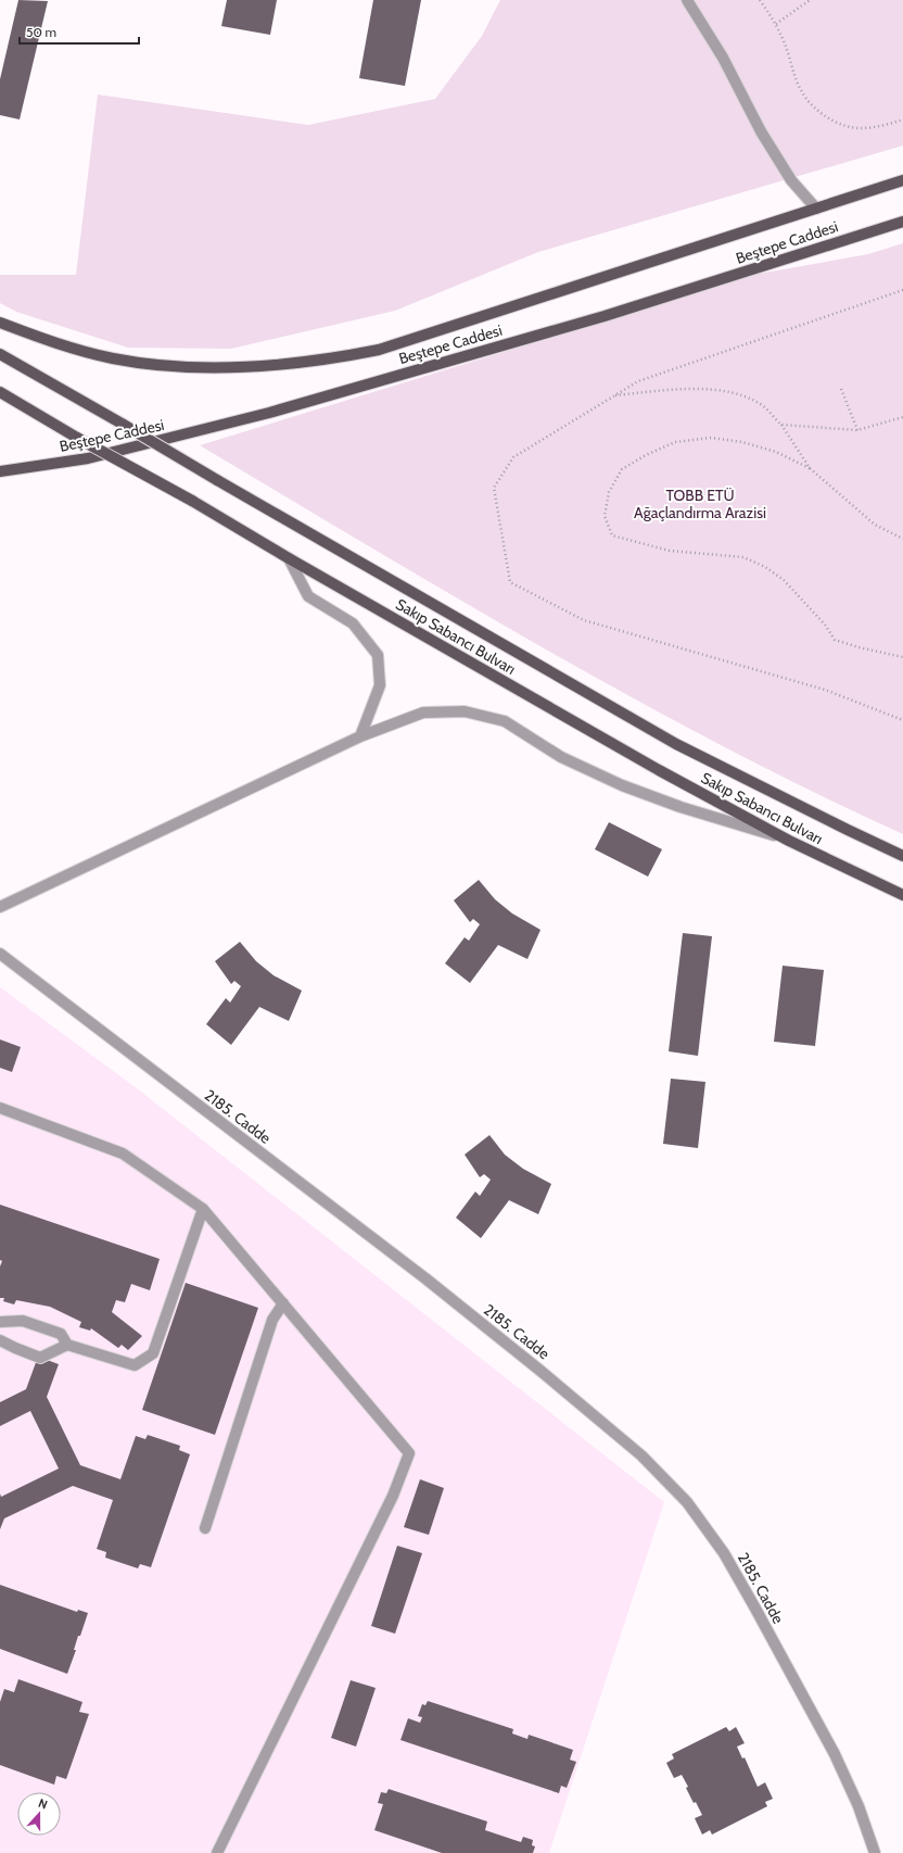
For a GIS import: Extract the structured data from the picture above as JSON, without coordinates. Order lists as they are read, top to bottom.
{
  "streets": {
    "main road": ["Beştepe Caddesi", "Sakıp Sabancı Bulvarı"],
    "street": ["2185. Cadde"]
  },
  "parks": ["TOBB ETÜ Ağaçlandırma Arazisi"],
  "scale_bar": "50 m",
  "north": "top"
}
